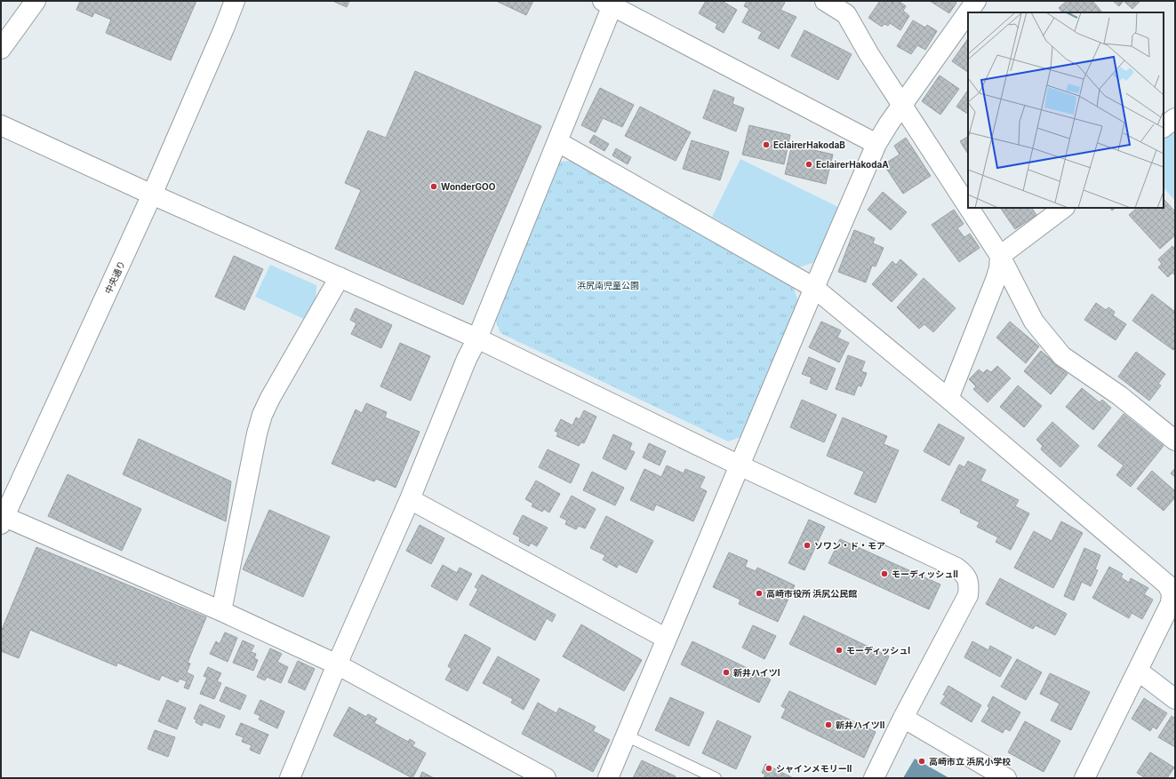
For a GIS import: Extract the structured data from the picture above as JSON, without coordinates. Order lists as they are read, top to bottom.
{
  "streets": {
    "street": ["中央通り"]
  },
  "parks": ["浜尻南児童公園"],
  "places": [
    "EclairerHakodaB",
    "EclairerHakodaA",
    "WonderGOO",
    "ソワン・ド・モア",
    "モーディッシュⅡ",
    "高崎市役所 浜尻公民館",
    "モーディッシュⅠ",
    "新井ハイツⅠ",
    "新井ハイツⅡ",
    "高崎市立 浜尻小学校",
    "シャインメモリーⅡ"
  ]
}
